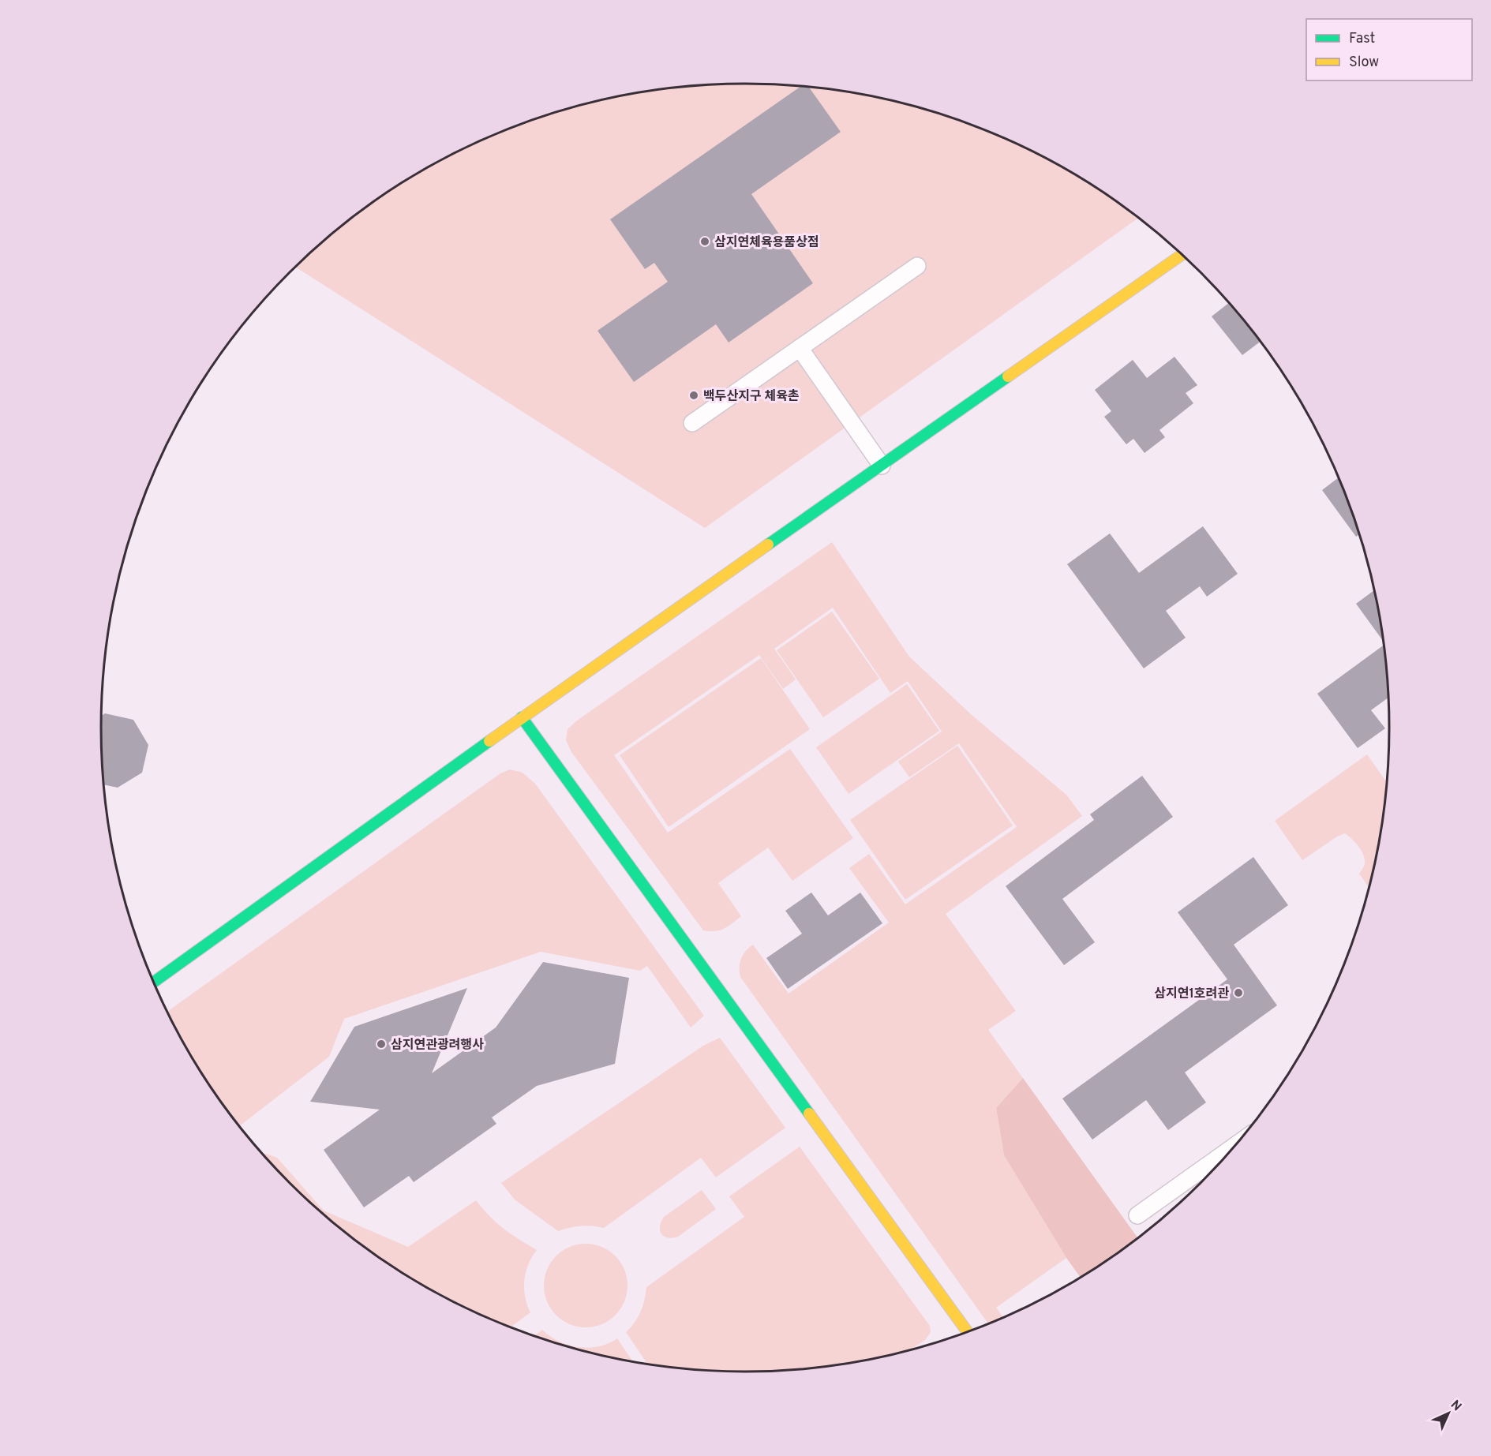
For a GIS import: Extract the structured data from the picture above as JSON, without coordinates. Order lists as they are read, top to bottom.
{
  "places": [
    "삼지연체육용품상점",
    "백두산지구 체육촌",
    "삼지연1호려관",
    "삼지연관광려행사"
  ],
  "legend": ["Fast", "Slow"],
  "north": "top right"
}
